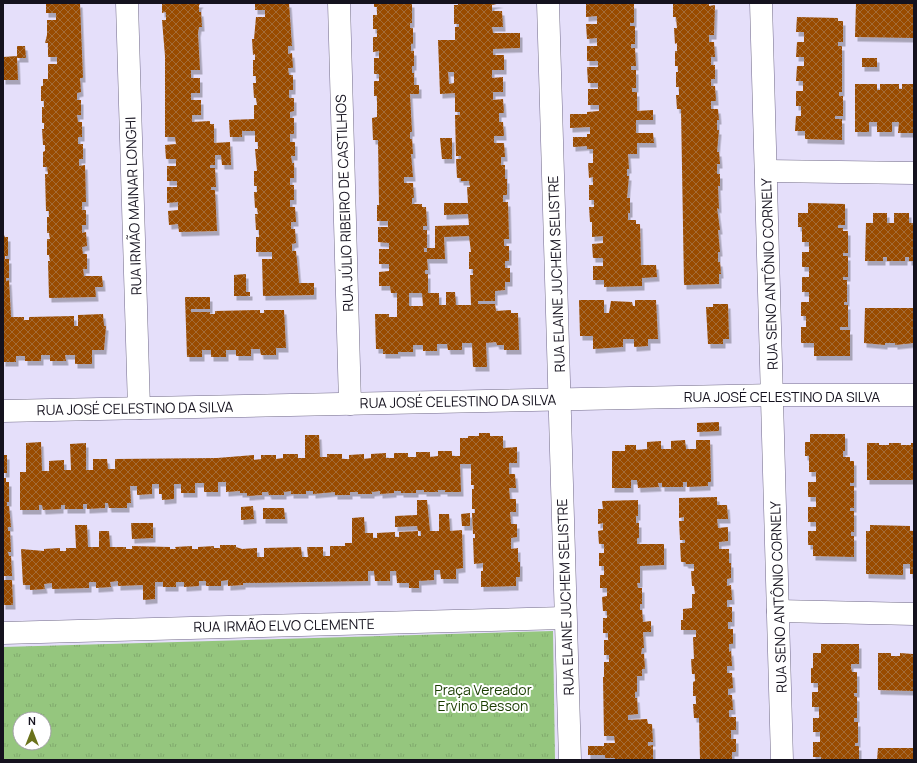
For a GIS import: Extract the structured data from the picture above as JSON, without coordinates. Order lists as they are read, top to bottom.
{
  "streets": {
    "street": [
      "RUA JÚLIO RIBEIRO DE CASTILHOS",
      "RUA IRMÃO MAINAR LONGHI",
      "RUA ELAINE JUCHEM SELISTRE",
      "RUA SENO ANTÔNIO CORNELY",
      "RUA JOSÉ CELESTINO DA SILVA",
      "RUA IRMÃO ELVO CLEMENTE"
    ]
  },
  "crossings": [
    ["RUA JÚLIO RIBEIRO DE CASTILHOS", "RUA JOSÉ CELESTINO DA SILVA"],
    ["RUA IRMÃO MAINAR LONGHI", "RUA JOSÉ CELESTINO DA SILVA"],
    ["RUA ELAINE JUCHEM SELISTRE", "RUA JOSÉ CELESTINO DA SILVA"],
    ["RUA ELAINE JUCHEM SELISTRE", "RUA IRMÃO ELVO CLEMENTE"],
    ["RUA SENO ANTÔNIO CORNELY", "RUA JOSÉ CELESTINO DA SILVA"]
  ],
  "parks": ["Praça Vereador Ervino Besson"],
  "north": "top"
}
